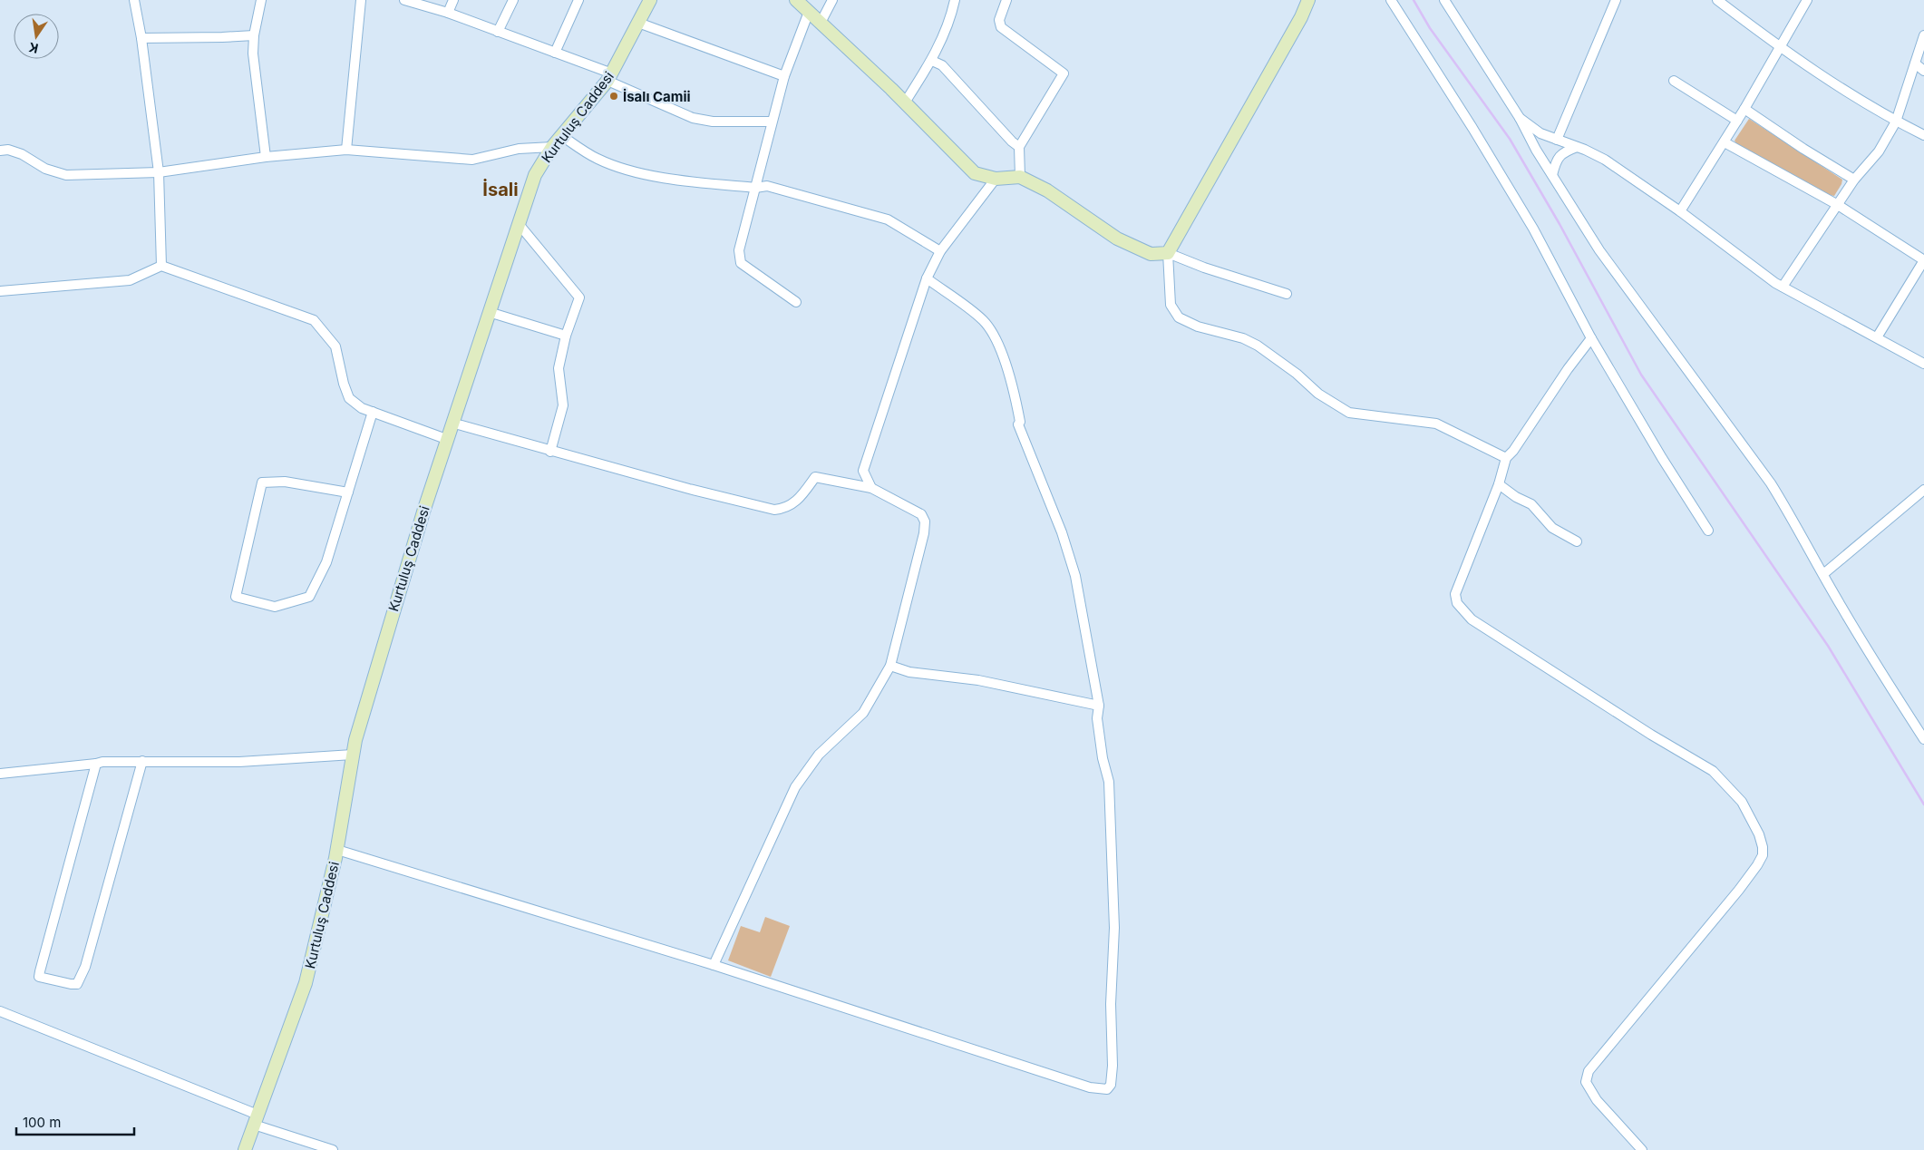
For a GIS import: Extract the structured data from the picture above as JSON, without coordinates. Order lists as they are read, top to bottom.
{
  "streets": {
    "main road": ["Kurtuluş Caddesi"]
  },
  "districts": ["İsali"],
  "places": ["İsalı Camii"],
  "scale_bar": "100 m",
  "north": "bottom"
}
